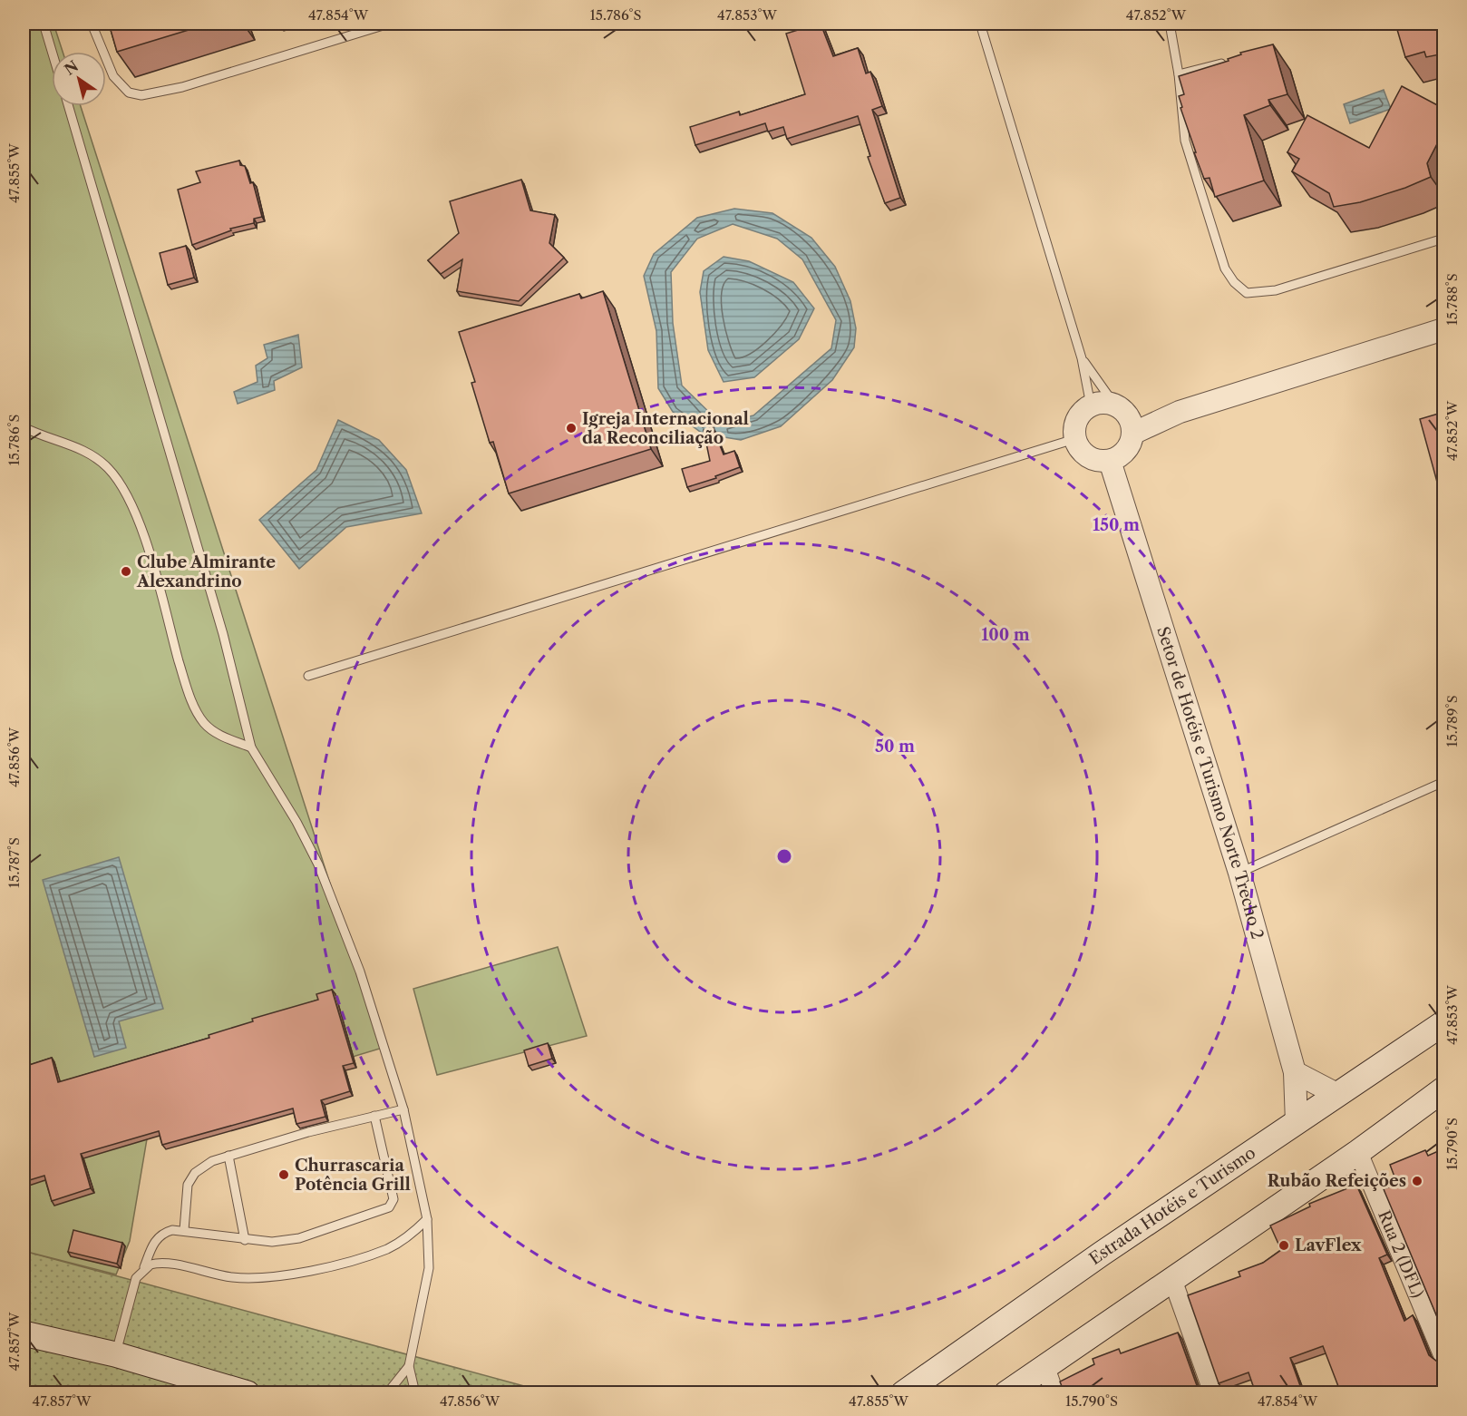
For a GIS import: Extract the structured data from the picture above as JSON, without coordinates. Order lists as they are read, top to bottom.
{
  "streets": {
    "main road": ["Estrada Hotéis e Turismo"],
    "street": ["Setor de Hotéis e Turismo Norte Trecho 2", "Rua 2 (DFL)"]
  },
  "crossings": [
    ["Setor de Hotéis e Turismo Norte Trecho 2", "Estrada Hotéis e Turismo"]
  ],
  "places": [
    "Igreja Internacional da Reconciliação",
    "Clube Almirante Alexandrino",
    "Churrascaria Potência Grill",
    "Rubão Refeições",
    "LavFlex"
  ],
  "north": "top left",
  "coordinates": [
    "47.854°W",
    "15.786°S",
    "47.853°W",
    "47.852°W",
    "47.855°W",
    "15.788°S",
    "15.789°S",
    "47.856°W",
    "15.787°S",
    "15.790°S",
    "47.857°W"
  ],
  "rings": ["150 m", "100 m", "50 m"]
}
